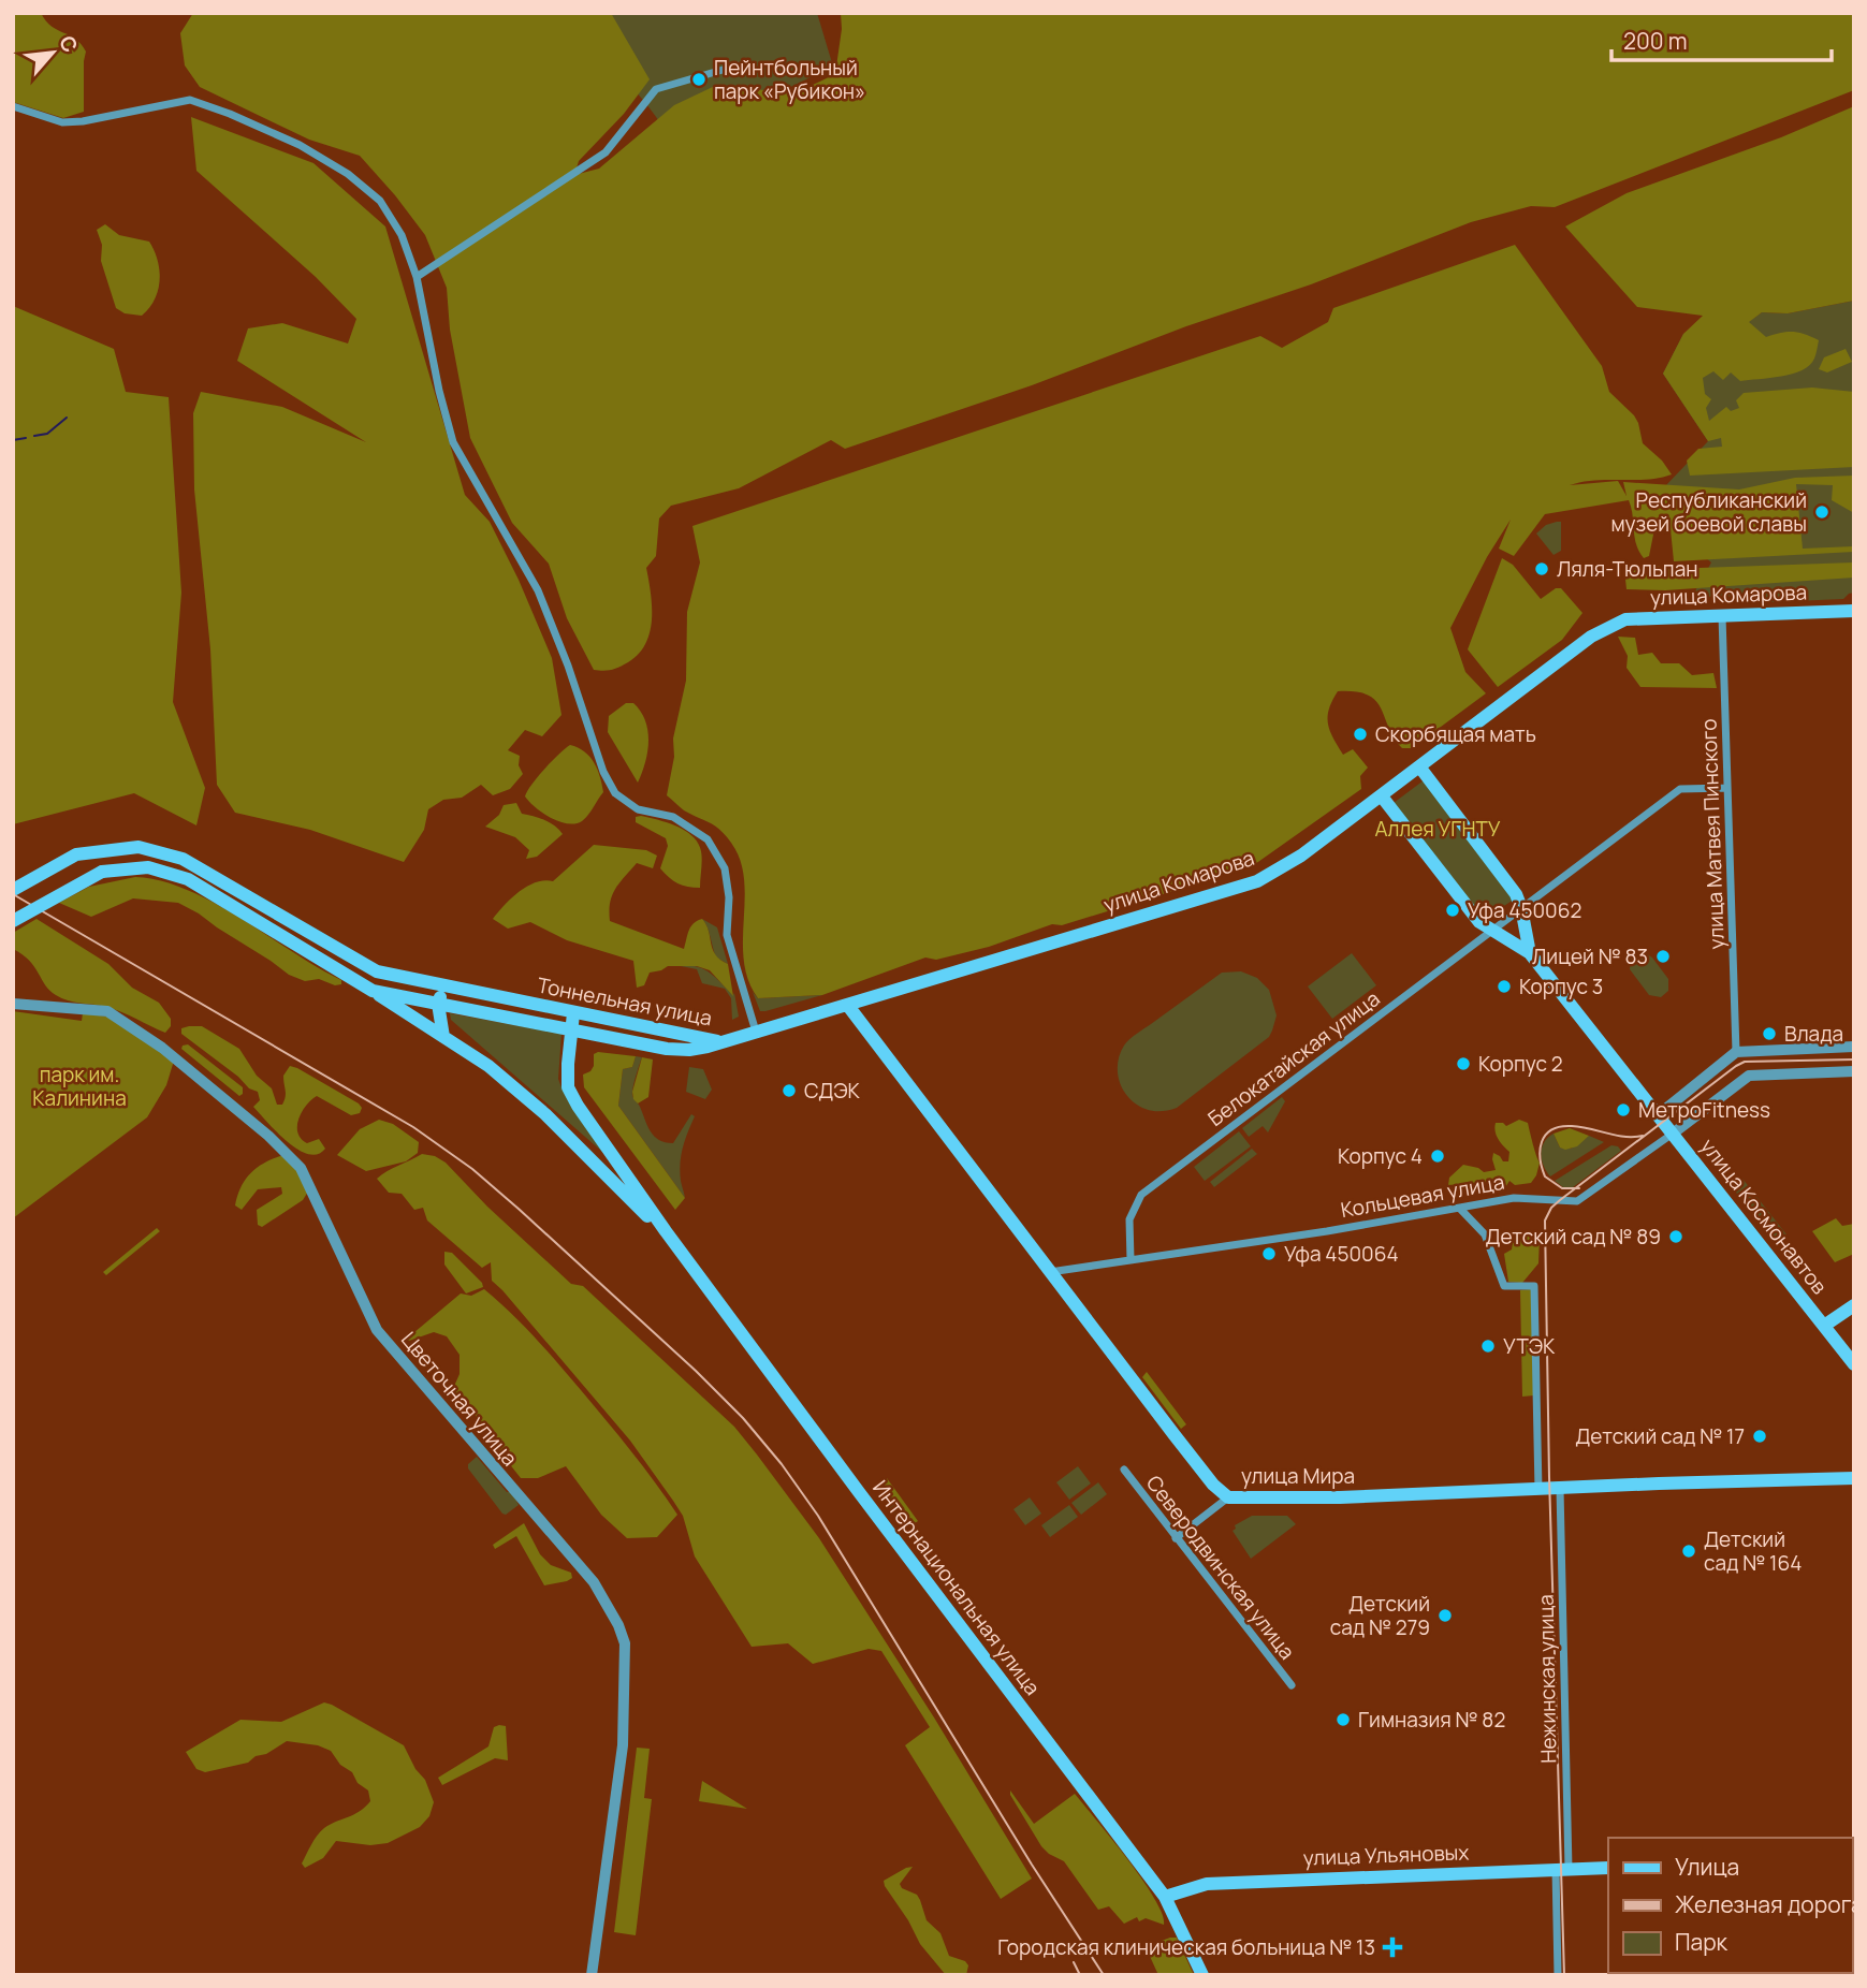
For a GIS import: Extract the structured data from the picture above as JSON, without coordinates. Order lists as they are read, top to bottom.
{
  "streets": {
    "main road": [
      "улица Комарова",
      "Тоннельная улица",
      "улица Космонавтов",
      "улица Мира",
      "Интернациональная улица",
      "улица Ульяновых"
    ],
    "street": [
      "улица Матвея Пинского",
      "Белокатайская улица",
      "Кольцевая улица",
      "Цветочная улица",
      "Северодвинская улица",
      "Нежинская улица"
    ]
  },
  "crossings": [
    ["улица Комарова", "улица Матвея Пинского"],
    ["улица Комарова", "Тоннельная улица"],
    ["улица Комарова", "улица Космонавтов"],
    ["улица Комарова", "улица Мира"],
    ["улица Матвея Пинского", "Белокатайская улица"],
    ["Тоннельная улица", "Интернациональная улица"],
    ["Белокатайская улица", "Кольцевая улица"],
    ["Белокатайская улица", "улица Космонавтов"],
    ["Кольцевая улица", "улица Космонавтов"],
    ["Кольцевая улица", "улица Мира"],
    ["улица Мира", "Нежинская улица"],
    ["Интернациональная улица", "улица Ульяновых"],
    ["Нежинская улица", "улица Ульяновых"]
  ],
  "parks": ["Аллея УГНТУ", "парк им. Калинина"],
  "places": {
    "other": [
      "Пейнтбольный парк «Рубикон»",
      "Республиканский музей боевой славы",
      "Ляля-Тюльпан",
      "Скорбящая мать",
      "Уфа 450062",
      "Лицей № 83",
      "Корпус 3",
      "Влада",
      "Корпус 2",
      "СДЭК",
      "МетроFitness",
      "Корпус 4",
      "Детский сад № 89",
      "Уфа 450064",
      "УТЭК",
      "Детский сад № 17",
      "Детский сад № 164",
      "Детский сад № 279",
      "Гимназия № 82"
    ],
    "health": ["Городская клиническая больница № 13"]
  },
  "legend": ["Улица", "Железная дорога", "Парк"],
  "scale_bar": "200 m",
  "north": "top right"
}
